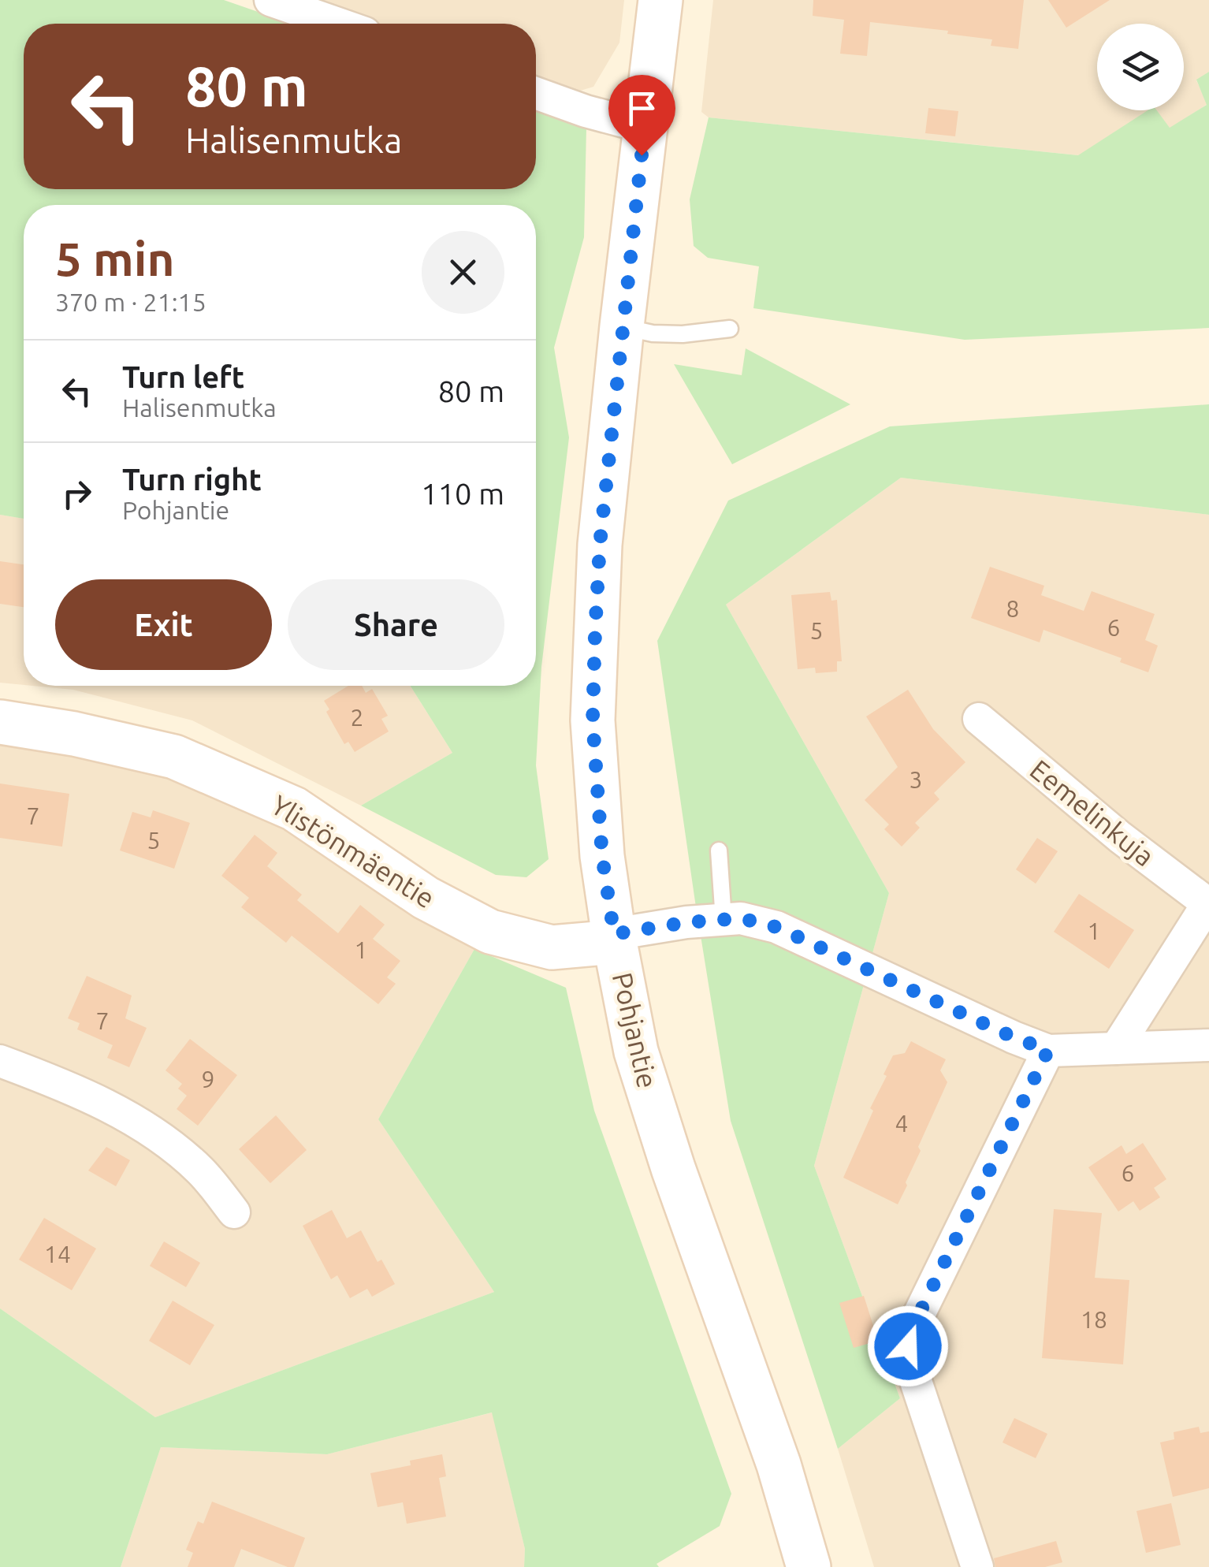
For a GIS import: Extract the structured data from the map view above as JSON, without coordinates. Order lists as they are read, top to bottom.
{
  "streets": {
    "street": ["Eemelinkuja", "Ylistönmäentie", "Pohjantie"]
  },
  "crossings": [
    ["Ylistönmäentie", "Pohjantie"]
  ],
  "house_numbers": [
    "8",
    "6",
    "5",
    "2",
    "3",
    "7",
    "5",
    "1",
    "1",
    "7",
    "9",
    "4",
    "6",
    "14",
    "18"
  ],
  "page": {
    "turn": ["80 m", "Halisenmutka"],
    "heading": ["5 min", "370 m · 21:15"],
    "list": [
      {
        "name": "Turn left",
        "note": "Halisenmutka",
        "value": "80 m"
      },
      {
        "name": "Turn right",
        "note": "Pohjantie",
        "value": "110 m"
      }
    ],
    "buttons": ["Exit", "Share"]
  }
}
